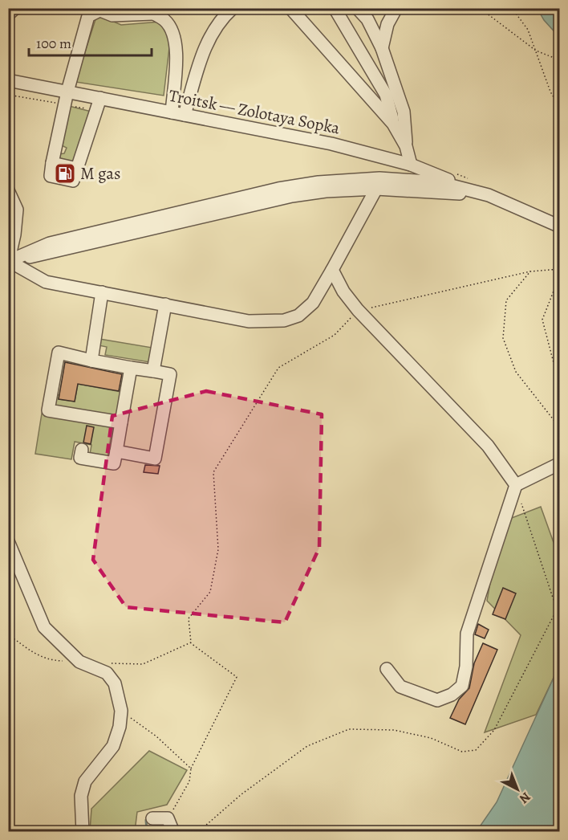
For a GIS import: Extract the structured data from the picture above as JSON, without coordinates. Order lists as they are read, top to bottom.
{
  "streets": {
    "street": ["Troitsk — Zolotaya Sopka"]
  },
  "places": {
    "fuel station": ["M gas"]
  },
  "scale_bar": "100 m",
  "north": "bottom right"
}
